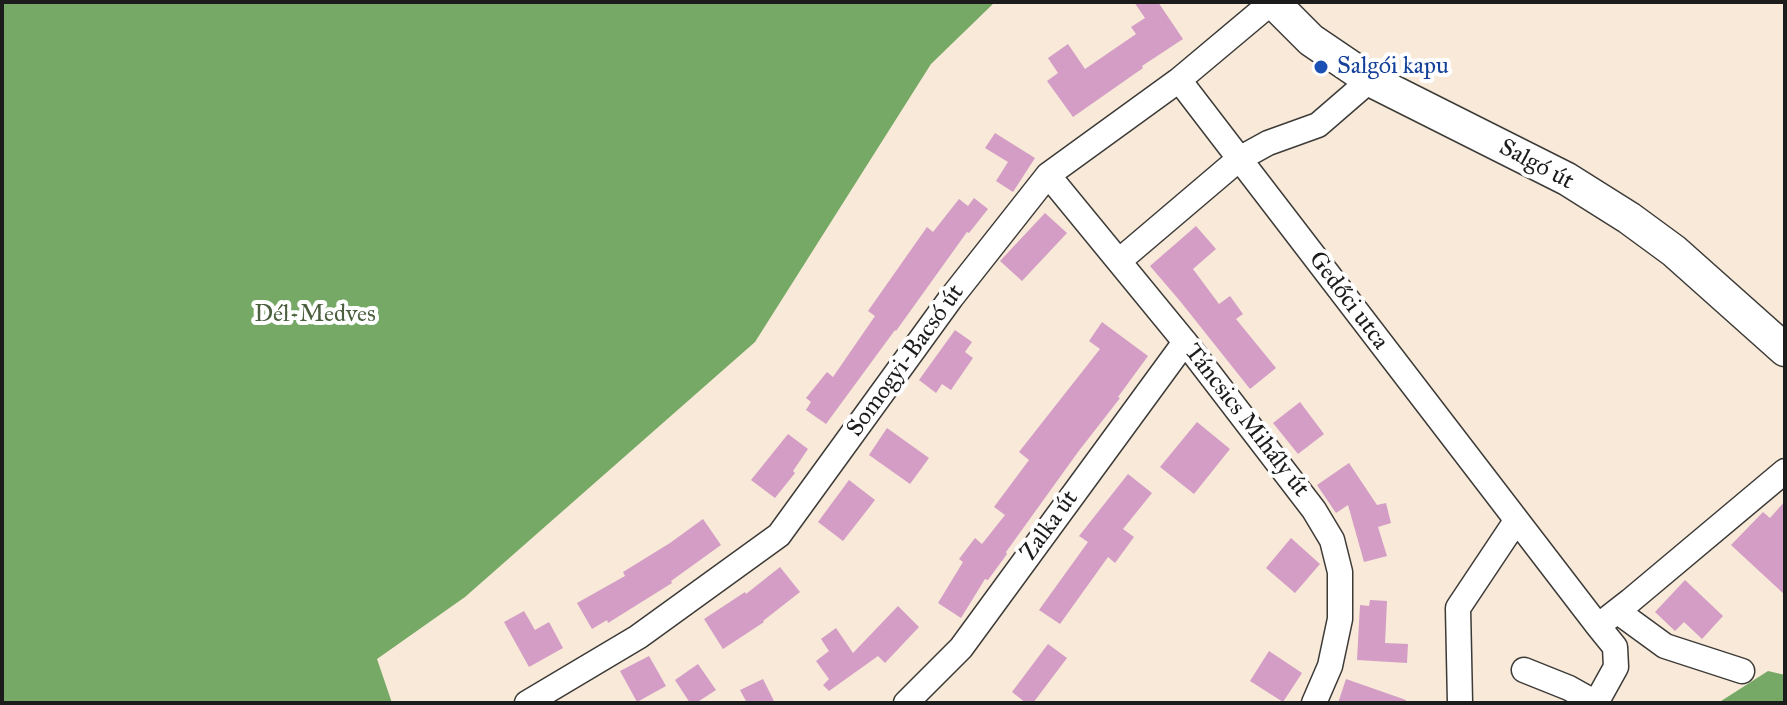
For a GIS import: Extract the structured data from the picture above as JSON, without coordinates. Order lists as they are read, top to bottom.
{
  "streets": {
    "main road": ["Salgó út"],
    "street": [
      "Gedőci utca",
      "Somogyi-Bacsó út",
      "Táncsics Mihály út",
      "Zalka út"
    ]
  },
  "crossings": [
    ["Salgó út", "Somogyi-Bacsó út"],
    ["Gedőci utca", "Somogyi-Bacsó út"],
    ["Somogyi-Bacsó út", "Táncsics Mihály út"],
    ["Táncsics Mihály út", "Zalka út"]
  ],
  "parks": ["Dél-Medves"],
  "places": ["Salgói kapu"]
}
